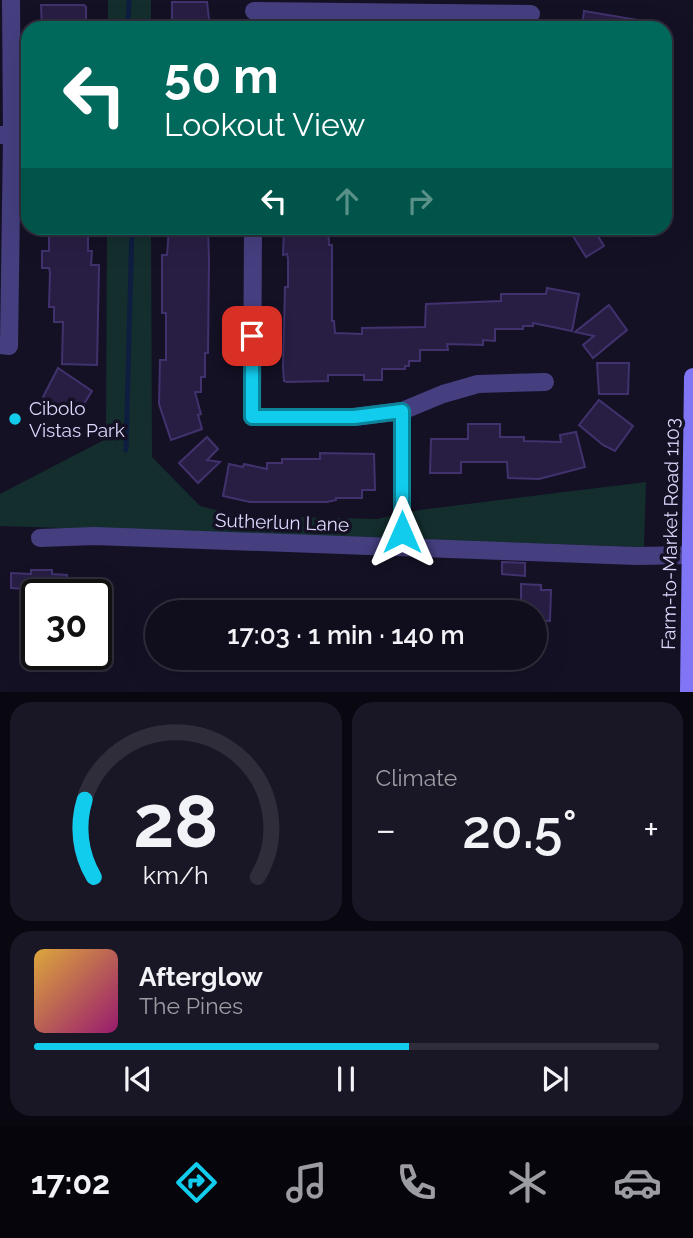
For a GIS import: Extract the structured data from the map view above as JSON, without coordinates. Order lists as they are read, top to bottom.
{
  "streets": {
    "main road": ["Farm-to-Market Road 1103"],
    "street": ["Sutherlun Lane"]
  },
  "crossings": [
    ["Sutherlun Lane", "Farm-to-Market Road 1103"]
  ],
  "places": ["Cibolo Vistas Park"],
  "page": {
    "turn": ["50 m", "Lookout View"],
    "limit": "30",
    "trip": "17:03 · 1 min · 140 m",
    "tile": "Climate",
    "heat": ["−", "20.5°", "+"],
    "song": ["Afterglow", "The Pines"],
    "tabs": "17:02",
    "gauge": ["28", "km/h"]
  }
}
